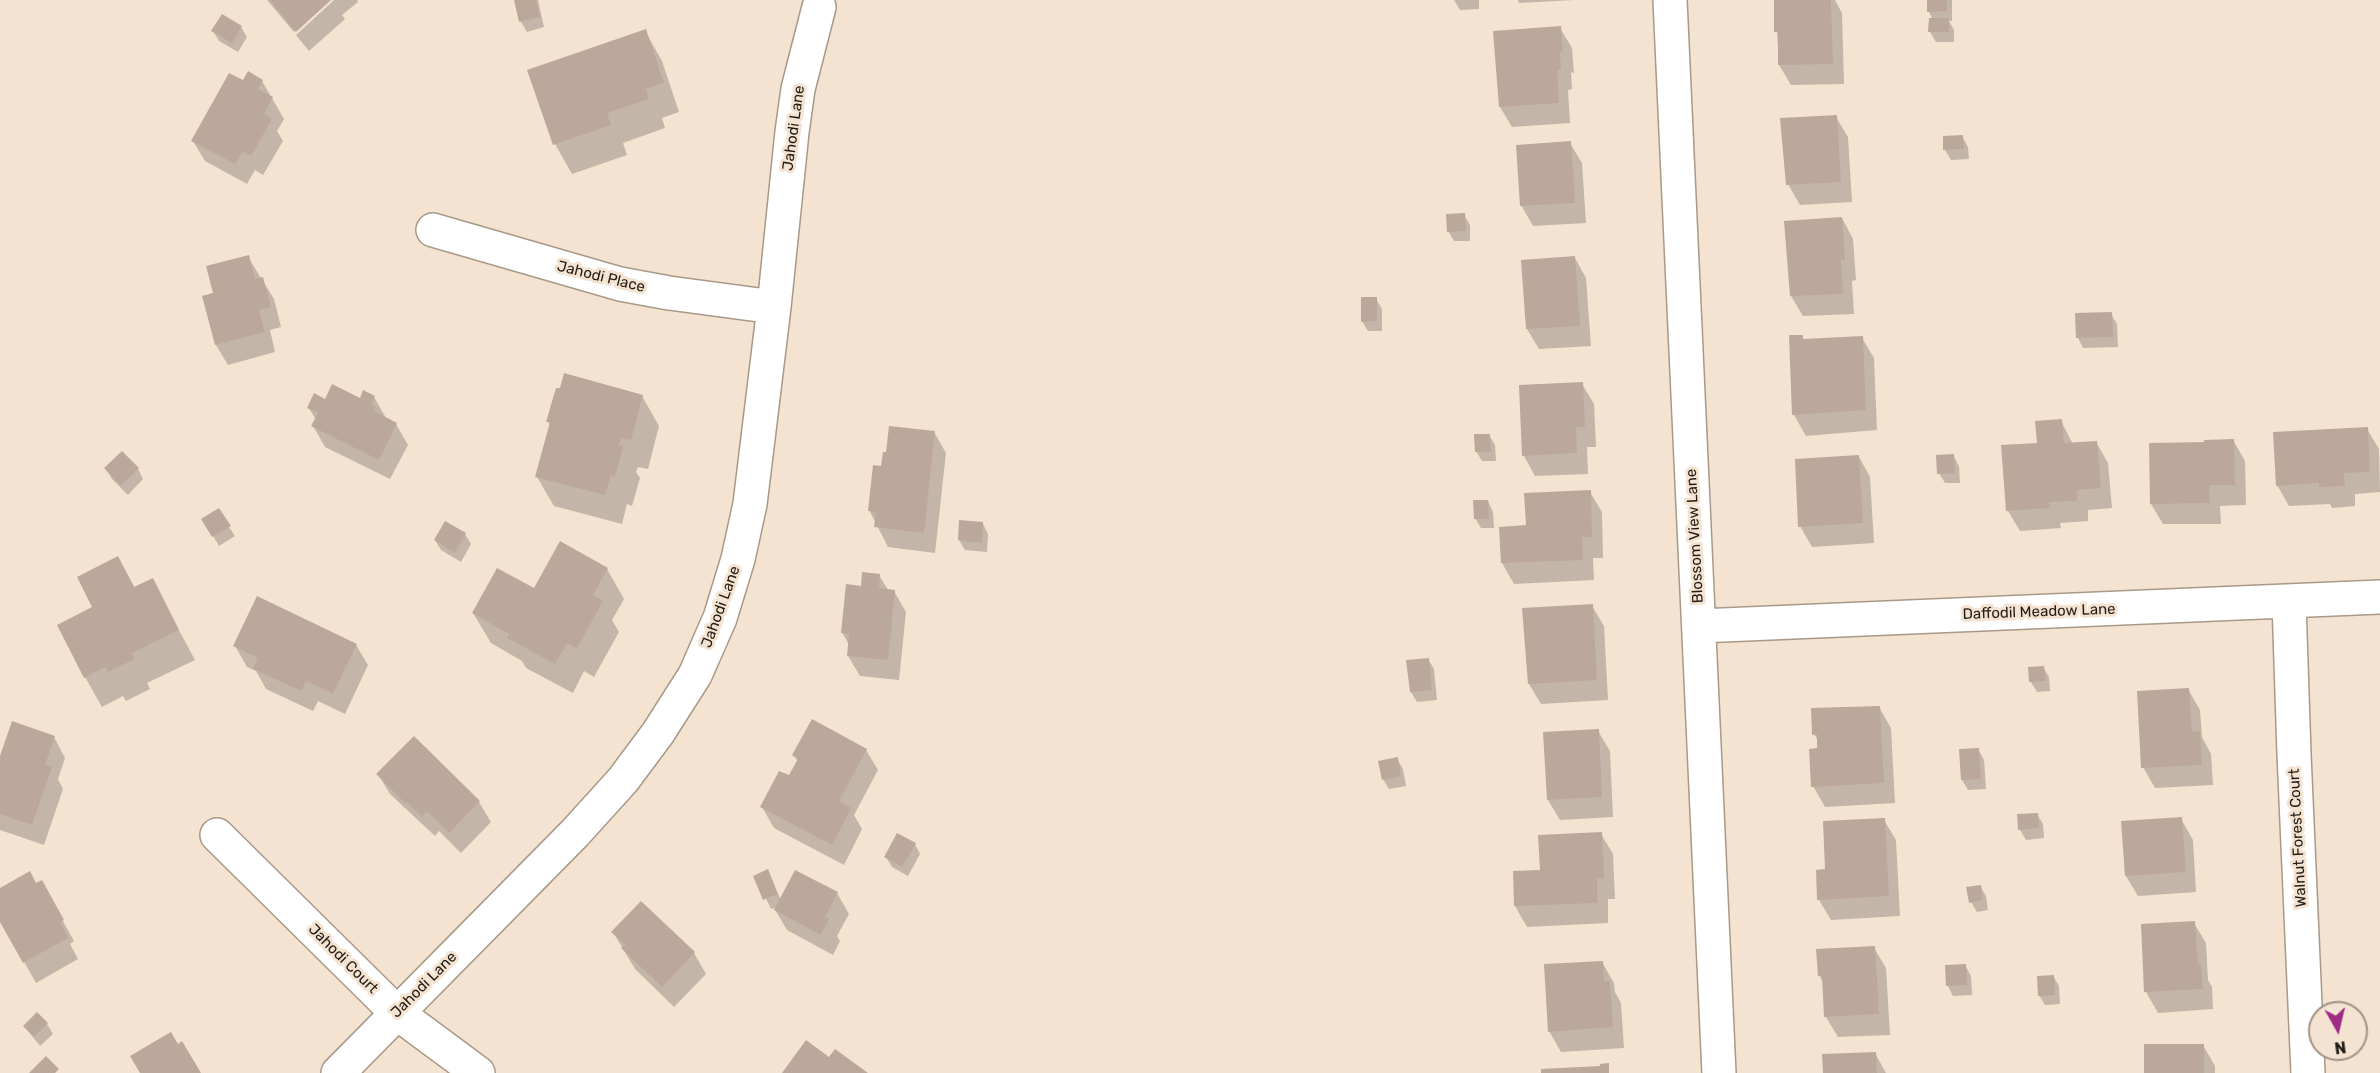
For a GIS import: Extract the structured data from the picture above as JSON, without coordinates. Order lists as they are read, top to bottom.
{
  "streets": {
    "street": [
      "Jahodi Lane",
      "Jahodi Place",
      "Blossom View Lane",
      "Daffodil Meadow Lane",
      "Walnut Forest Court",
      "Jahodi Court"
    ]
  },
  "crossings": [
    ["Jahodi Lane", "Jahodi Place"],
    ["Jahodi Lane", "Jahodi Court"],
    ["Blossom View Lane", "Daffodil Meadow Lane"],
    ["Daffodil Meadow Lane", "Walnut Forest Court"]
  ],
  "north": "bottom"
}
